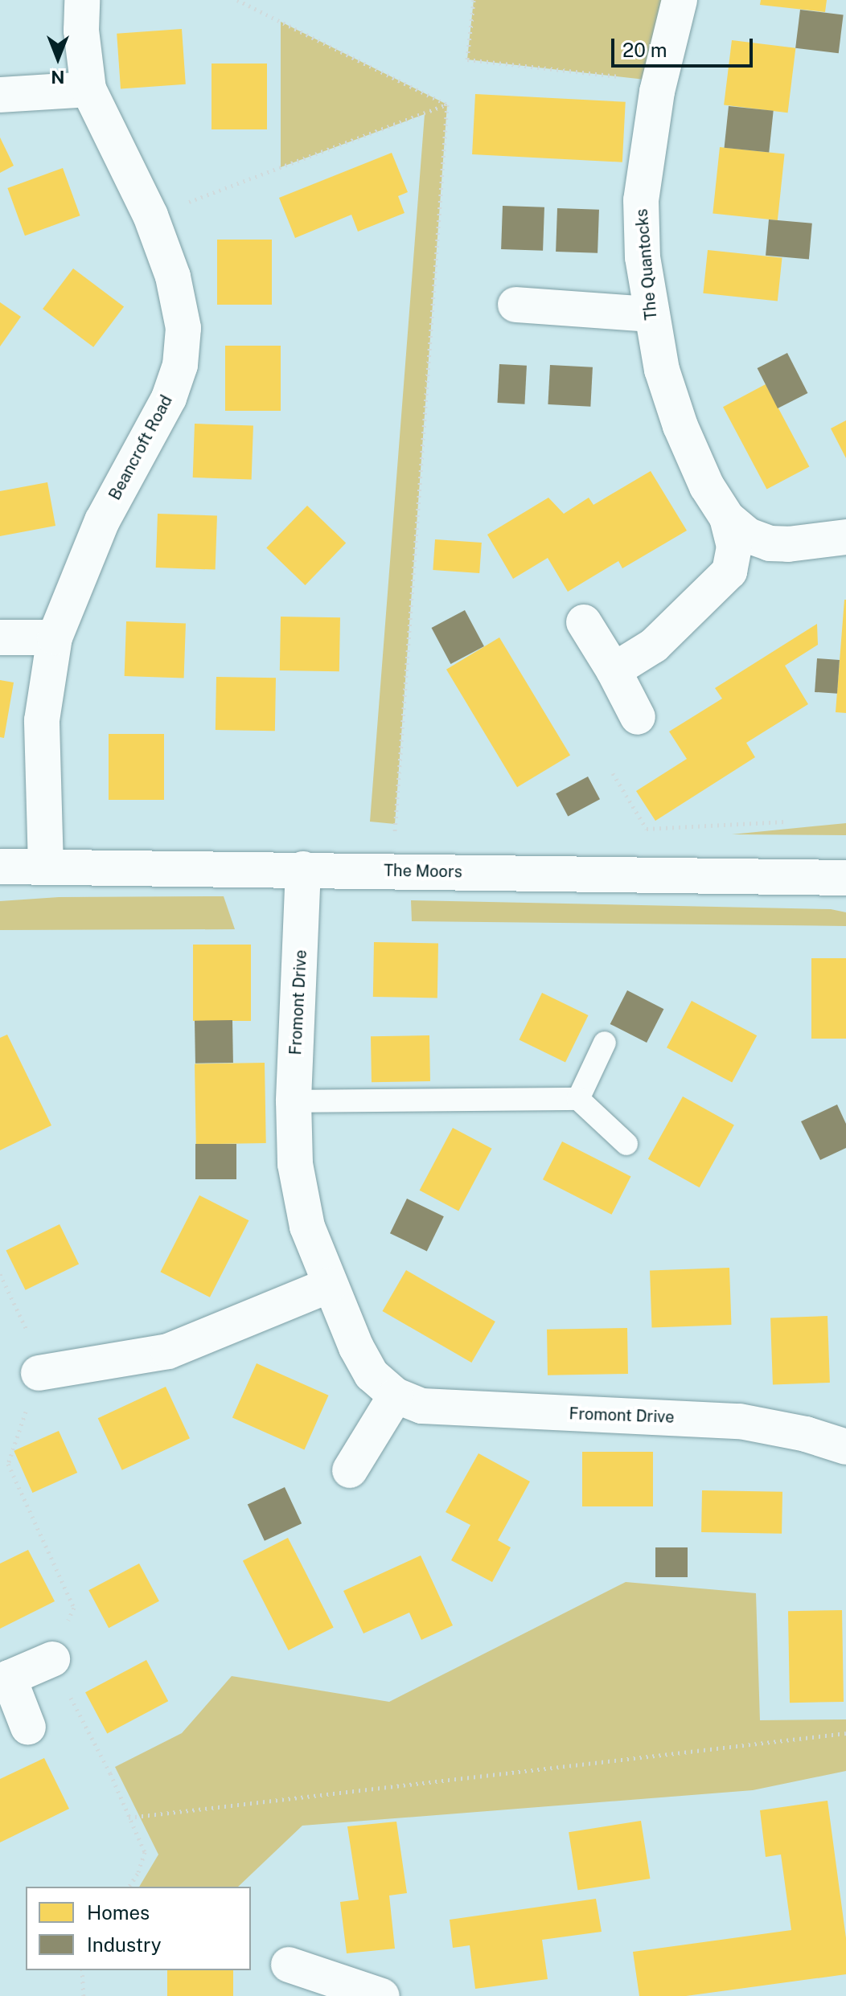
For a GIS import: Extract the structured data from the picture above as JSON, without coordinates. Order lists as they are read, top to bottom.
{
  "streets": {
    "street": [
      "The Quantocks",
      "Beancroft Road",
      "The Moors",
      "Fromont Drive"
    ]
  },
  "crossings": [
    ["Beancroft Road", "The Moors"],
    ["The Moors", "Fromont Drive"]
  ],
  "legend": ["Homes", "Industry"],
  "scale_bar": "20 m",
  "north": "bottom"
}
